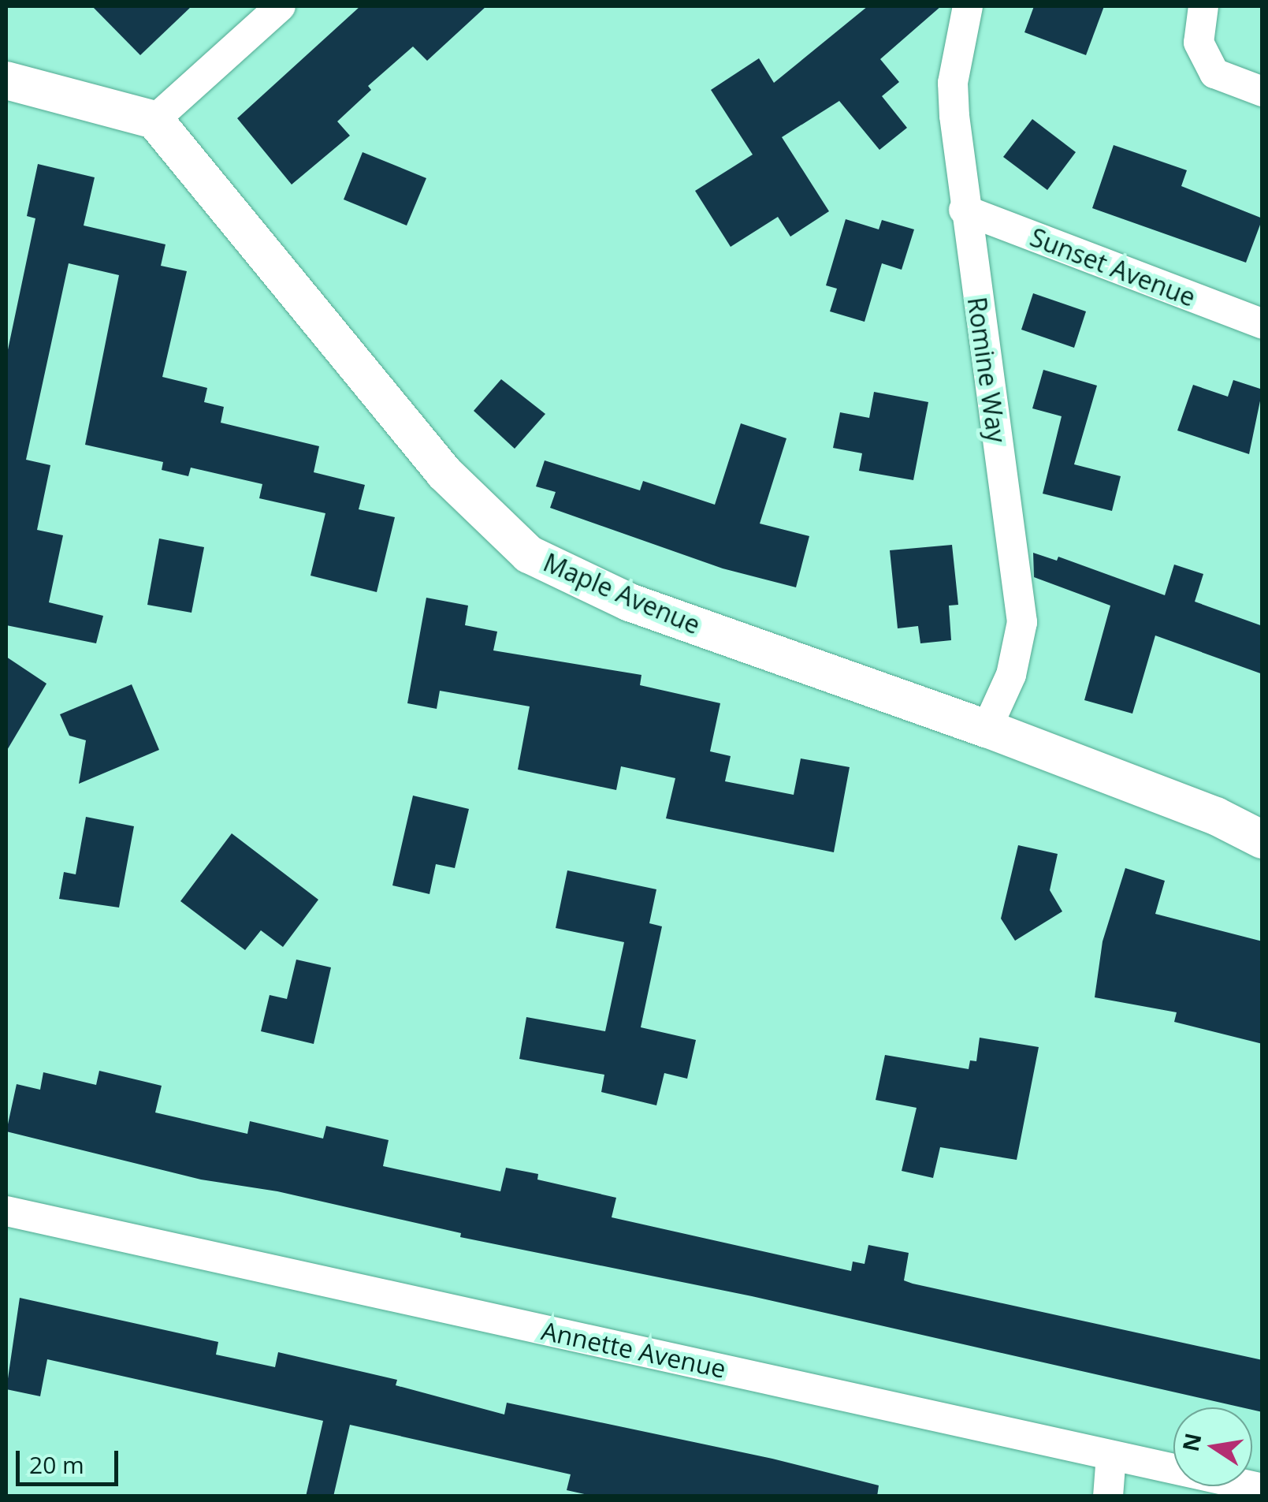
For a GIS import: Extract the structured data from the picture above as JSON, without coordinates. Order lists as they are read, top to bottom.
{
  "streets": {
    "street": [
      "Sunset Avenue",
      "Romine Way",
      "Maple Avenue",
      "Annette Avenue"
    ]
  },
  "crossings": [
    ["Sunset Avenue", "Romine Way"],
    ["Romine Way", "Maple Avenue"]
  ],
  "scale_bar": "20 m",
  "north": "left"
}
